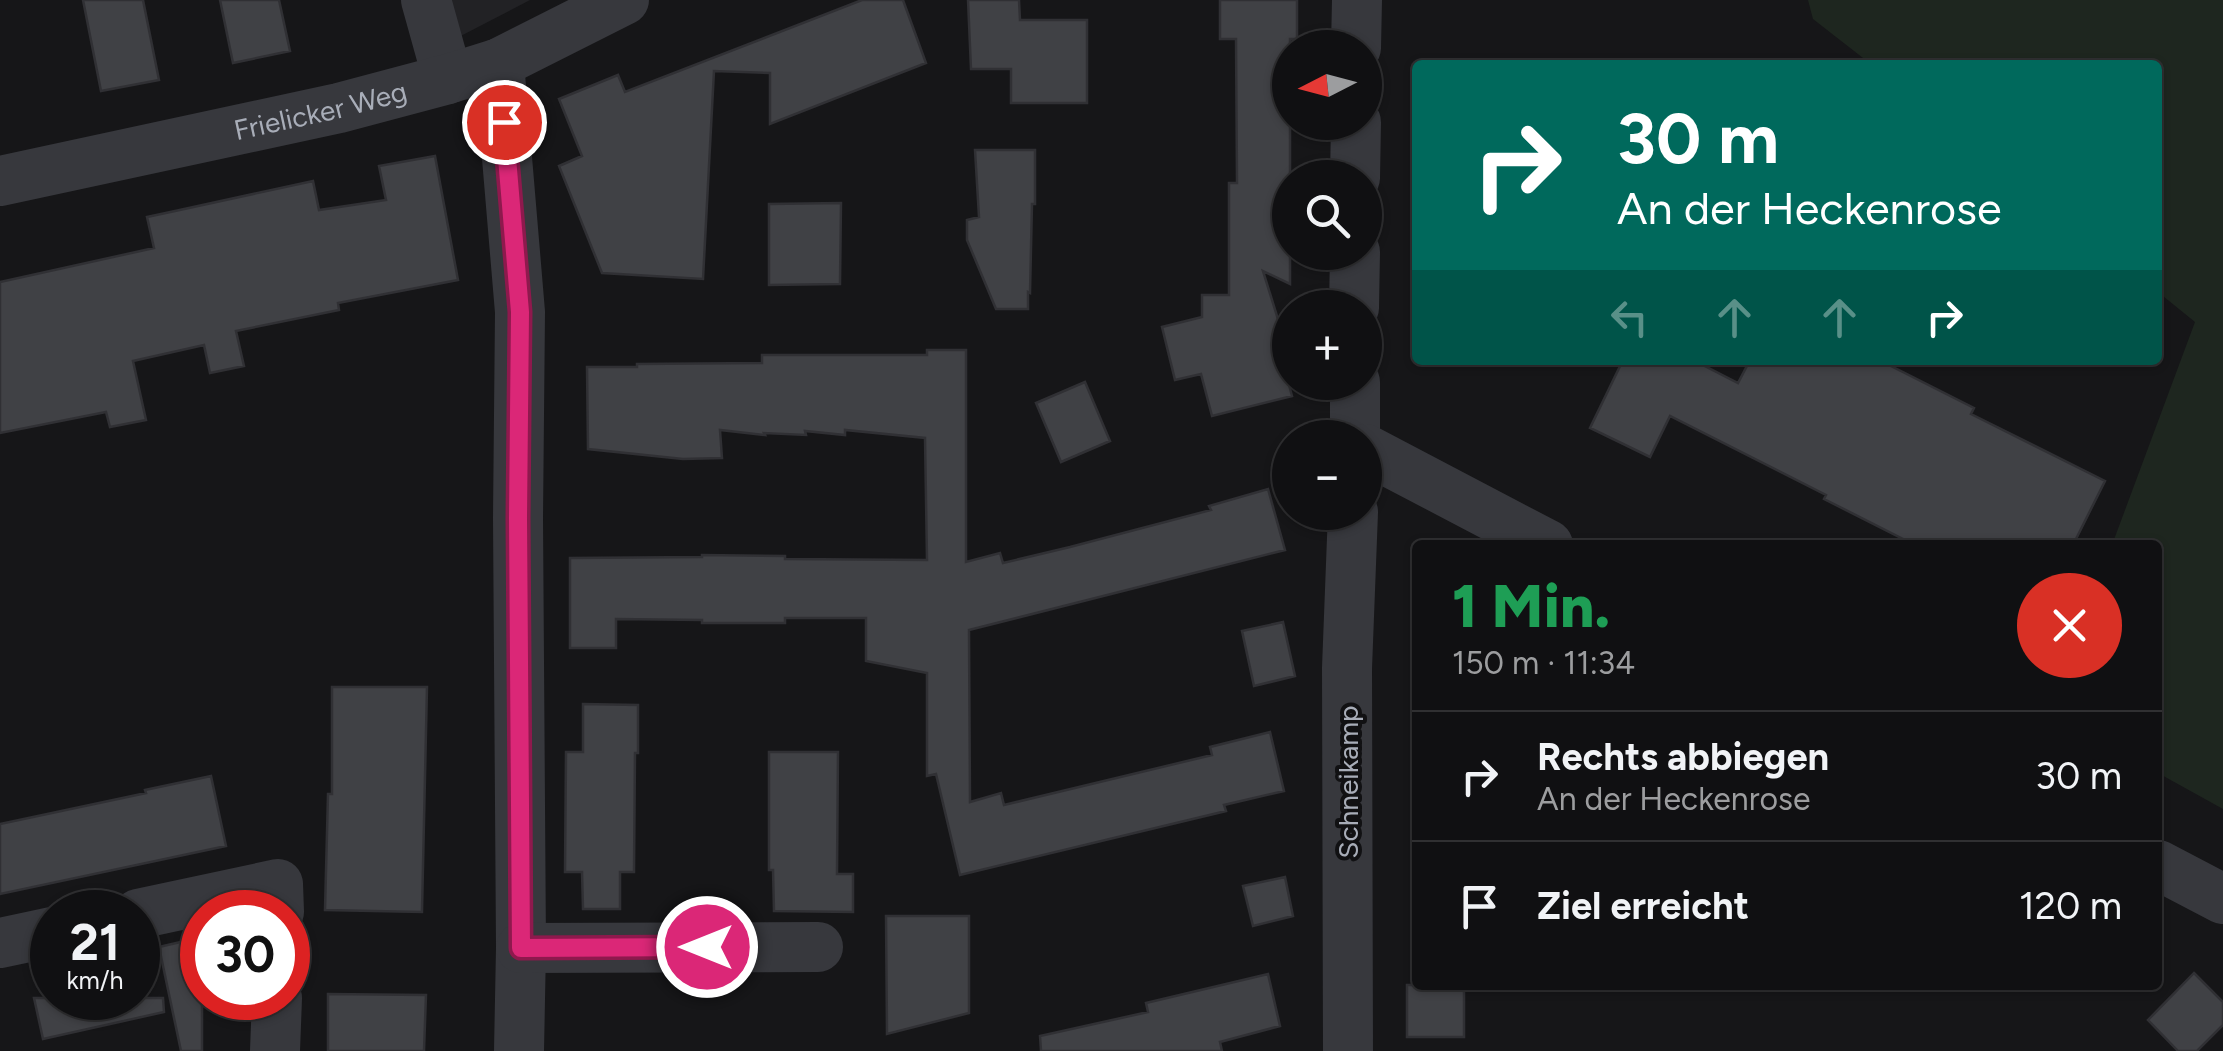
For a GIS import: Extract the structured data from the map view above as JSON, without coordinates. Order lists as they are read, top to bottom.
{
  "streets": {
    "street": ["Frielicker Weg", "Schneikamp"]
  },
  "north": "left",
  "page": {
    "map_buttons": ["+", "−"],
    "turn": ["30 m", "An der Heckenrose"],
    "heading": ["1 Min.", "150 m · 11:34"],
    "list": [
      {
        "name": "Rechts abbiegen",
        "note": "An der Heckenrose",
        "value": "30 m"
      },
      {
        "name": "Ziel erreicht",
        "value": "120 m"
      }
    ],
    "speed": "21 km/h",
    "limit": "30"
  }
}
